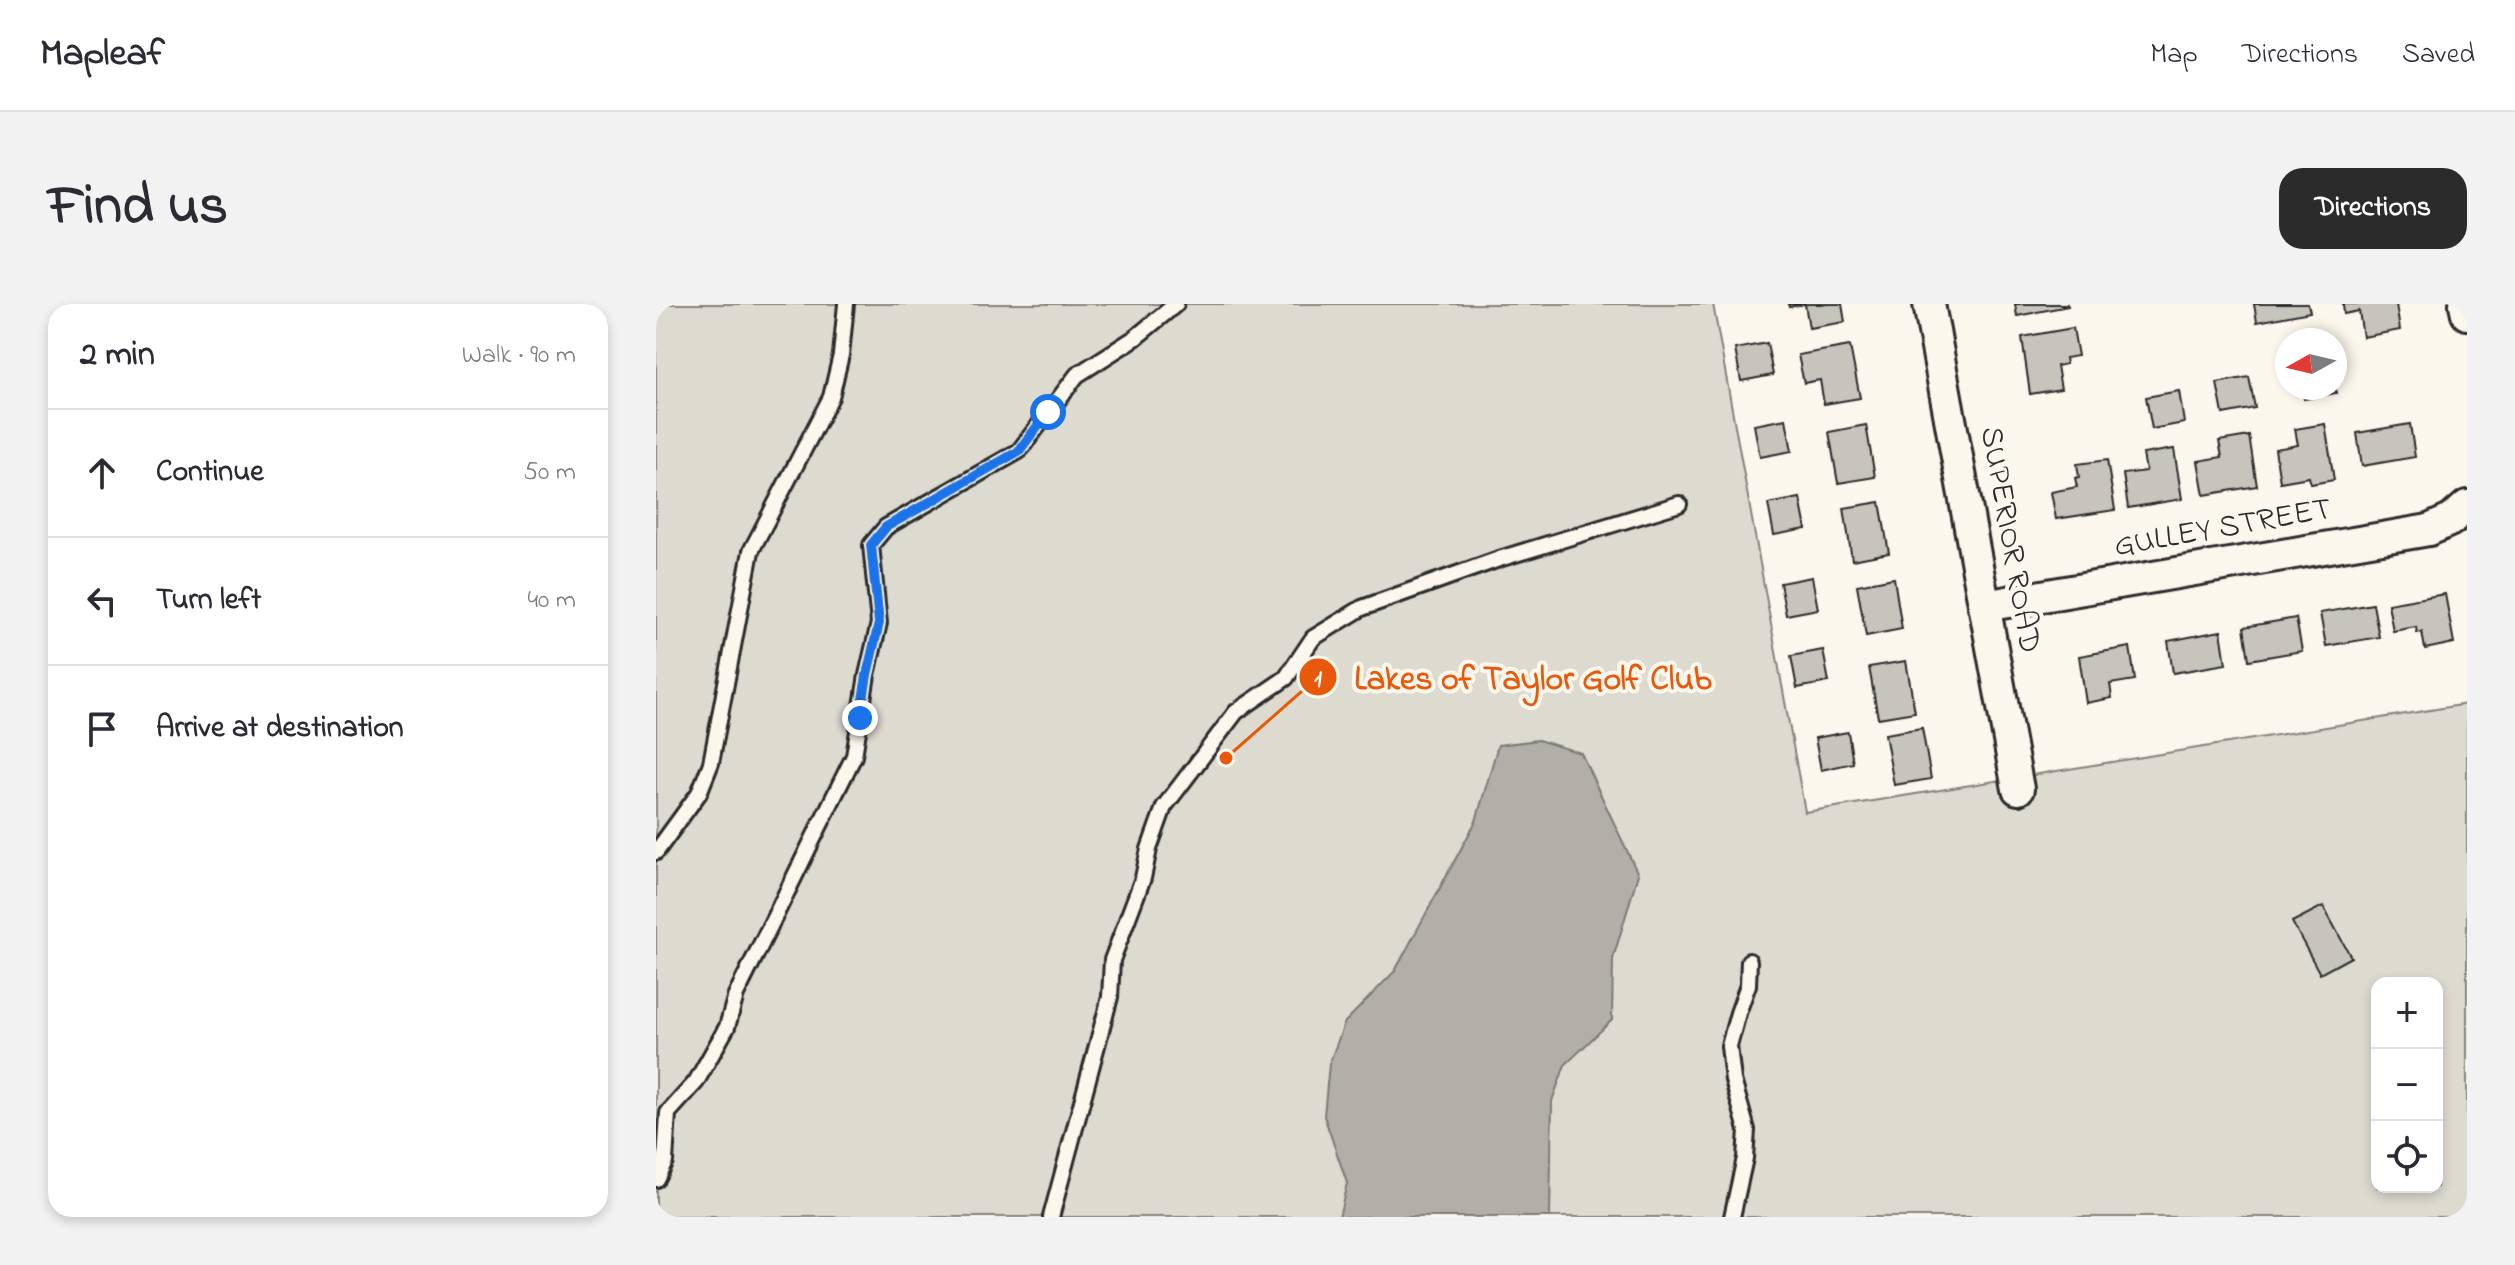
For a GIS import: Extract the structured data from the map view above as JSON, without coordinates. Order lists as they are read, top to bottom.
{
  "streets": {
    "street": ["GULLEY STREET", "SUPERIOR ROAD"]
  },
  "crossings": [
    ["GULLEY STREET", "SUPERIOR ROAD"]
  ],
  "places": ["Lakes of Taylor Golf Club"],
  "north": "left",
  "page": {
    "header": "Mapleaf",
    "nav": ["Map", "Directions", "Saved"],
    "title": "Find us",
    "buttons": "Directions",
    "heading": ["2 min", "Walk · 90 m"],
    "list": [
      ["Continue", "50 m"],
      ["Turn left", "40 m"],
      "Arrive at destination"
    ],
    "map_buttons": ["+", "−"]
  }
}
